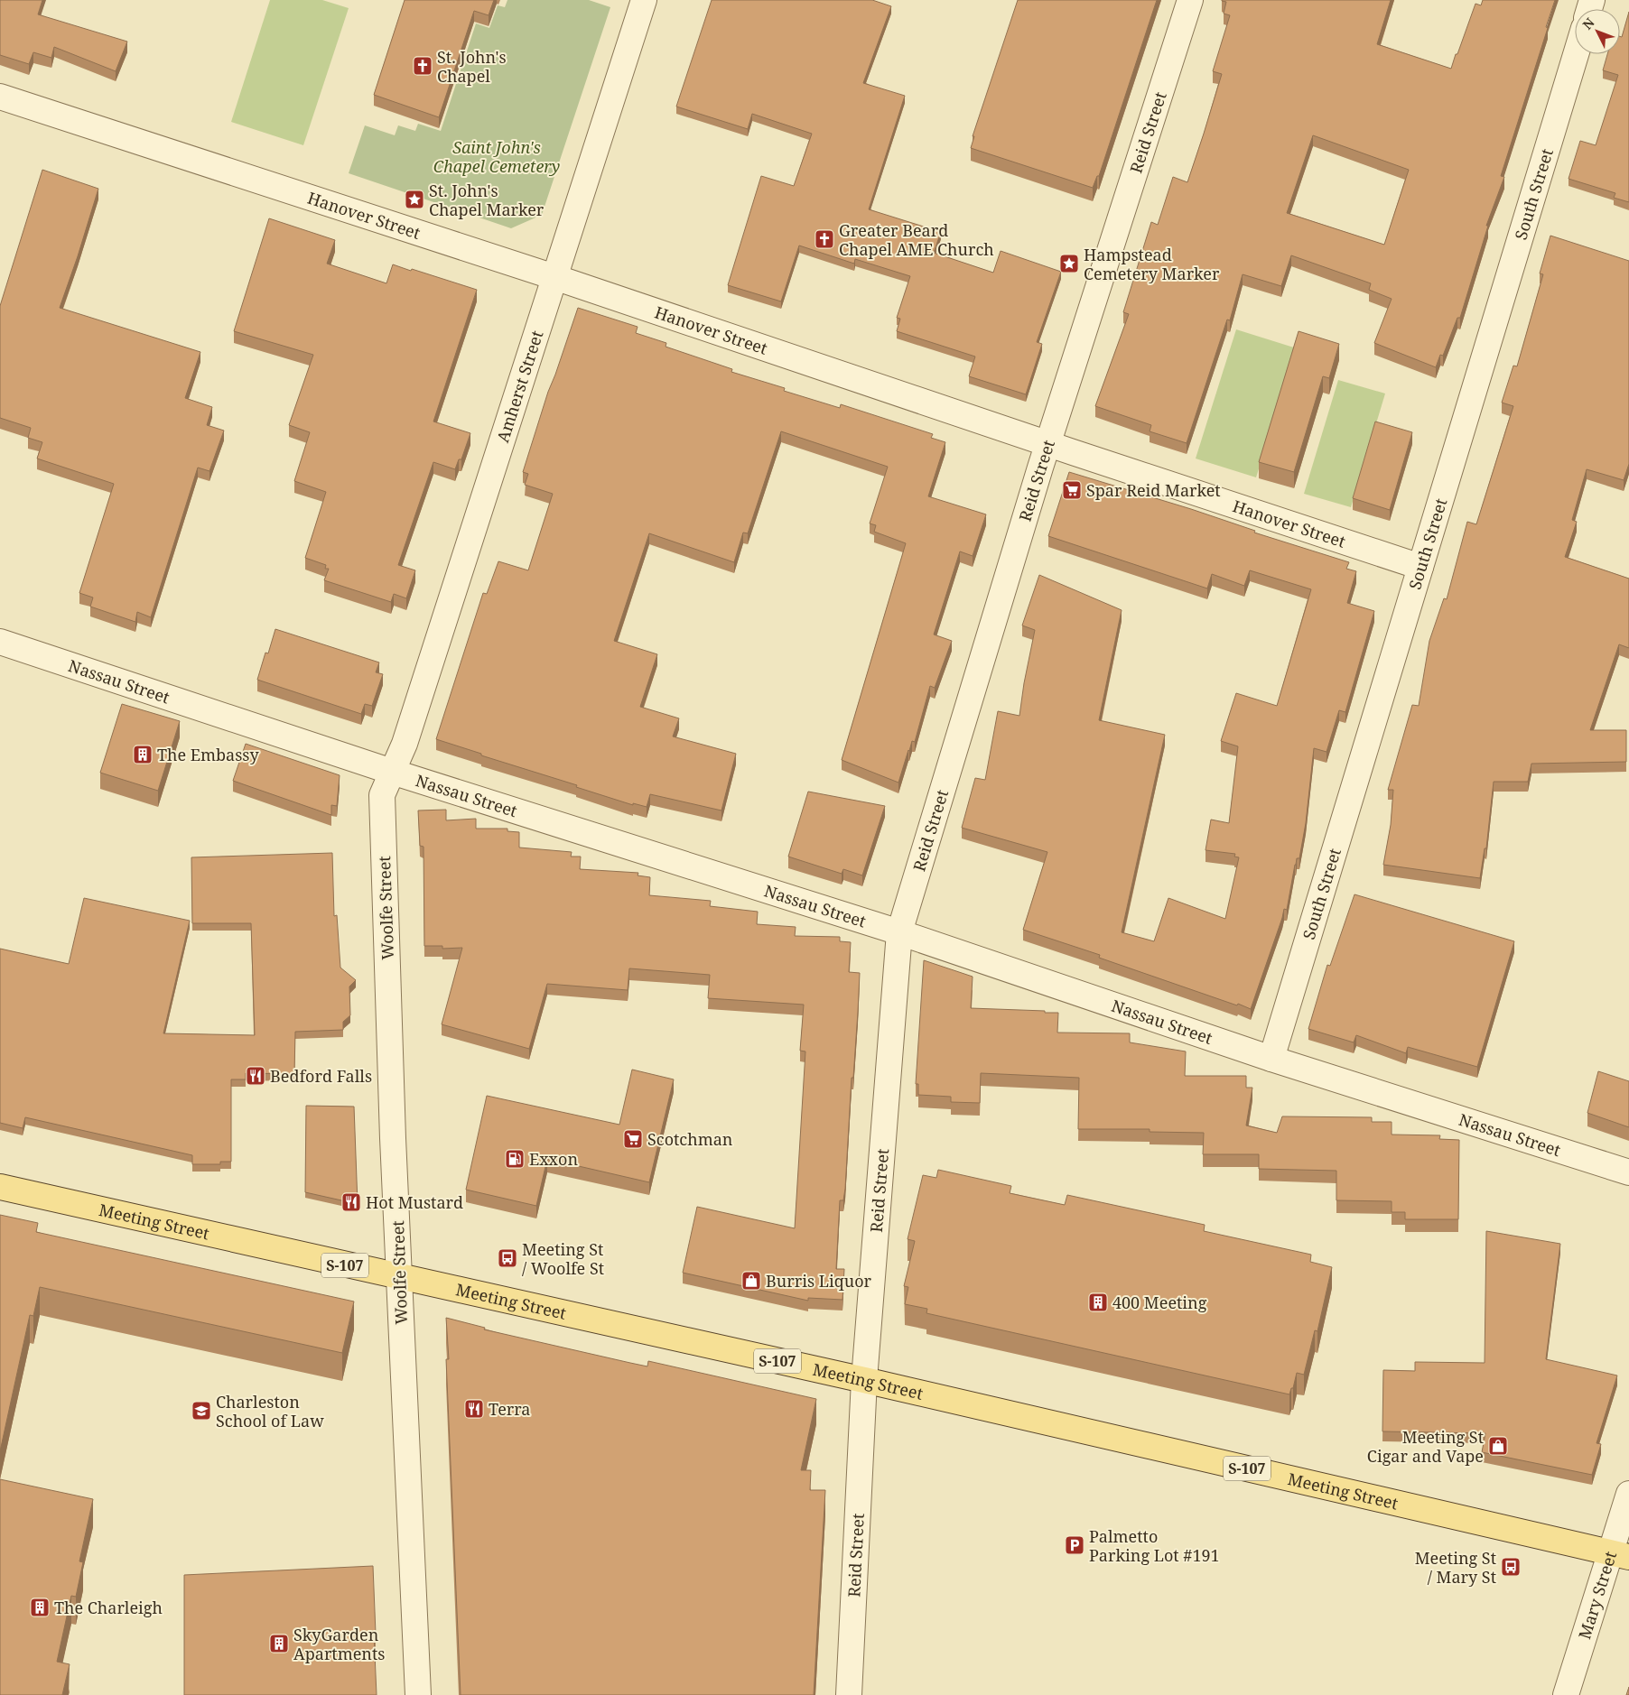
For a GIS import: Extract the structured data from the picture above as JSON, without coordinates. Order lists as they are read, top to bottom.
{
  "streets": {
    "main road": ["Meeting Street", "S-107"],
    "street": [
      "Reid Street",
      "South Street",
      "Hanover Street",
      "Amherst Street",
      "Nassau Street",
      "Woolfe Street",
      "Mary Street"
    ]
  },
  "crossings": [
    ["Reid Street", "Hanover Street"],
    ["Reid Street", "Nassau Street"],
    ["Reid Street", "Meeting Street"],
    ["South Street", "Hanover Street"],
    ["South Street", "Nassau Street"],
    ["Hanover Street", "Amherst Street"],
    ["Amherst Street", "Nassau Street"],
    ["Amherst Street", "Woolfe Street"],
    ["Nassau Street", "Woolfe Street"],
    ["Woolfe Street", "Meeting Street"],
    ["Meeting Street", "Mary Street"]
  ],
  "parks": ["Saint John's Chapel Cemetery"],
  "places": {
    "church": ["St. John's Chapel", "Greater Beard Chapel AME Church"],
    "place": ["St. John's Chapel Marker", "Hampstead Cemetery Marker"],
    "supermarket": ["Spar Reid Market", "Scotchman"],
    "building": [
      "The Embassy",
      "400 Meeting",
      "The Charleigh",
      "SkyGarden Apartments"
    ],
    "restaurant": ["Bedford Falls", "Hot Mustard", "Terra"],
    "fuel station": ["Exxon"],
    "bus stop": ["Meeting St / Woolfe St", "Meeting St / Mary St"],
    "shop": ["Burris Liquor", "Meeting St Cigar and Vape"],
    "school or university": ["Charleston School of Law"],
    "parking": ["Palmetto Parking Lot #191"]
  },
  "north": "top left"
}
